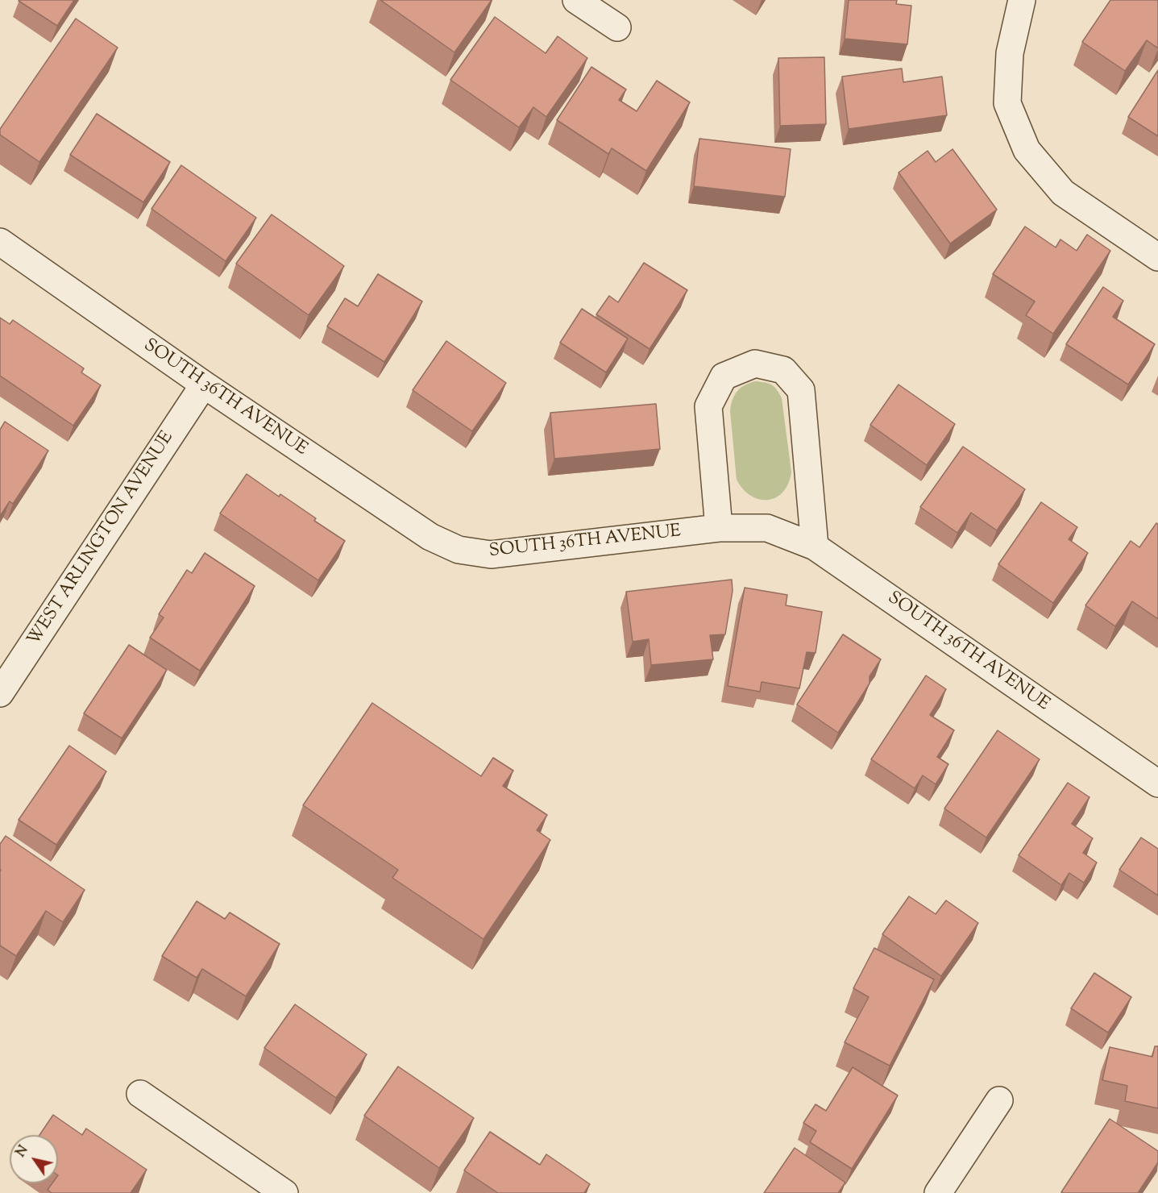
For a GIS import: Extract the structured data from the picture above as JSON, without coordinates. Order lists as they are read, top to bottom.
{
  "streets": {
    "street": ["SOUTH 36TH AVENUE", "WEST ARLINGTON AVENUE"]
  },
  "crossings": [
    ["SOUTH 36TH AVENUE", "WEST ARLINGTON AVENUE"]
  ],
  "north": "top left"
}
